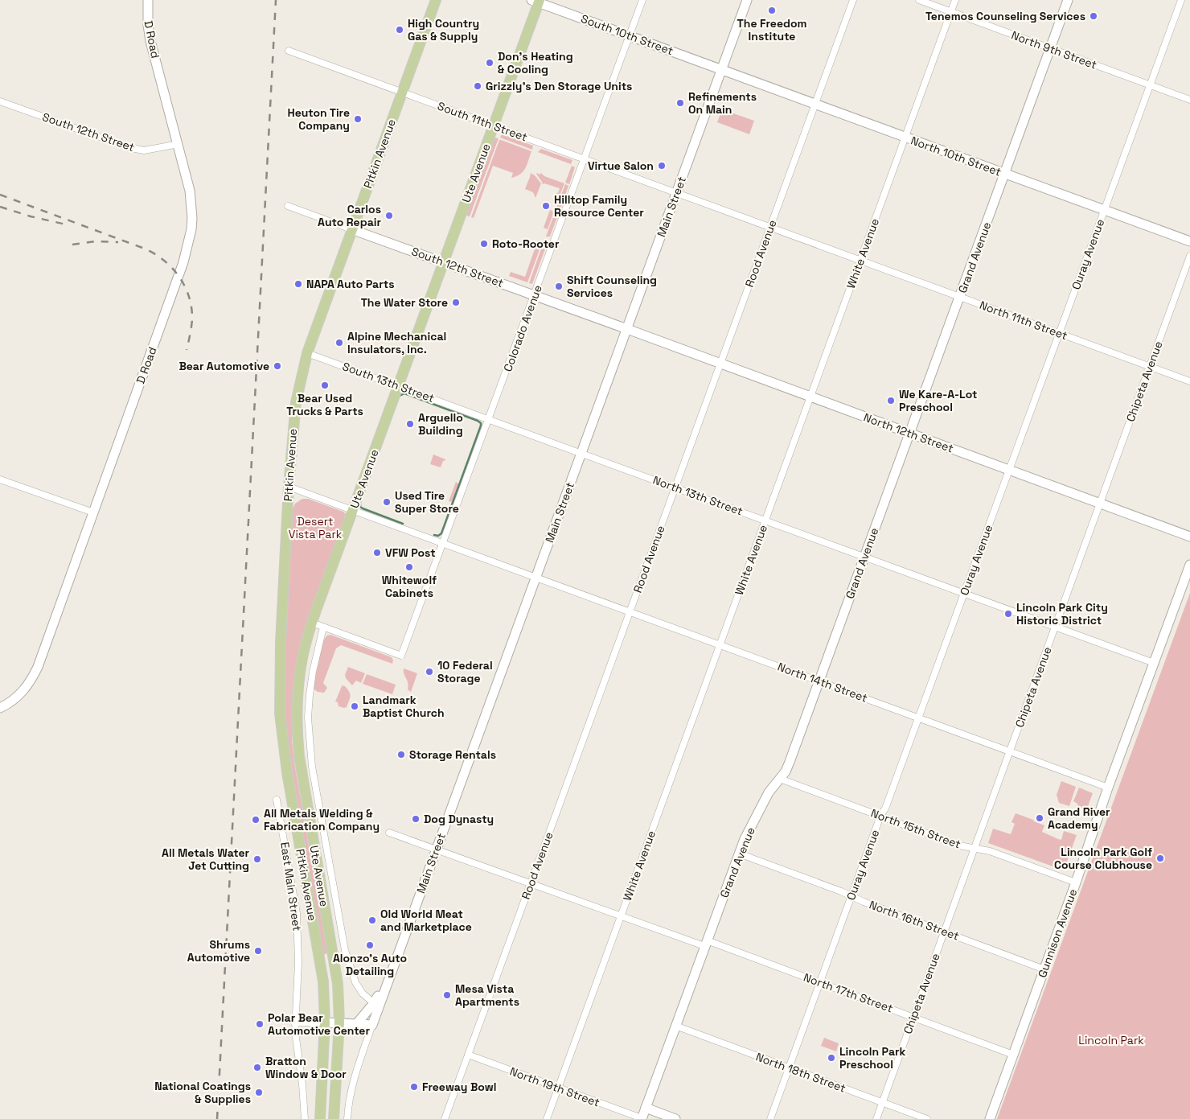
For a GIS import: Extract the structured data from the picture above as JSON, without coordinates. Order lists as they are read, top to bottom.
{
  "streets": {
    "main road": ["Pitkin Avenue", "Ute Avenue"],
    "street": [
      "South 10th Street",
      "D Road",
      "North 9th Street",
      "South 11th Street",
      "South 12th Street",
      "North 10th Street",
      "Main Street",
      "Rood Avenue",
      "White Avenue",
      "Ouray Avenue",
      "Grand Avenue",
      "North 11th Street",
      "Colorado Avenue",
      "Chipeta Avenue",
      "South 13th Street",
      "North 12th Street",
      "North 13th Street",
      "North 14th Street",
      "North 15th Street",
      "East Main Street",
      "North 16th Street",
      "Gunnison Avenue",
      "North 17th Street",
      "North 18th Street",
      "North 19th Street"
    ]
  },
  "crossings": [
    ["South 10th Street", "North 10th Street"],
    ["South 10th Street", "Ute Avenue"],
    ["South 10th Street", "Main Street"],
    ["South 10th Street", "Colorado Avenue"],
    ["D Road", "South 12th Street"],
    ["North 9th Street", "White Avenue"],
    ["North 9th Street", "Ouray Avenue"],
    ["North 9th Street", "Grand Avenue"],
    ["South 11th Street", "Pitkin Avenue"],
    ["South 11th Street", "Ute Avenue"],
    ["South 11th Street", "Main Street"],
    ["South 11th Street", "North 11th Street"],
    ["South 11th Street", "Colorado Avenue"],
    ["South 12th Street", "Pitkin Avenue"],
    ["South 12th Street", "Ute Avenue"],
    ["South 12th Street", "Main Street"],
    ["South 12th Street", "Colorado Avenue"],
    ["South 12th Street", "North 12th Street"],
    ["Pitkin Avenue", "South 13th Street"],
    ["Pitkin Avenue", "North 14th Street"],
    ["North 10th Street", "Main Street"],
    ["North 10th Street", "Rood Avenue"],
    ["North 10th Street", "White Avenue"],
    ["North 10th Street", "Ouray Avenue"],
    ["North 10th Street", "Grand Avenue"],
    ["Ute Avenue", "South 13th Street"],
    ["Ute Avenue", "North 14th Street"],
    ["Main Street", "North 11th Street"],
    ["Main Street", "South 13th Street"],
    ["Main Street", "North 12th Street"],
    ["Main Street", "North 13th Street"],
    ["Main Street", "North 14th Street"],
    ["Main Street", "North 17th Street"],
    ["Rood Avenue", "North 11th Street"],
    ["Rood Avenue", "North 12th Street"],
    ["Rood Avenue", "North 13th Street"],
    ["Rood Avenue", "North 14th Street"],
    ["Rood Avenue", "North 17th Street"],
    ["Rood Avenue", "North 19th Street"],
    ["White Avenue", "North 11th Street"],
    ["White Avenue", "North 12th Street"],
    ["White Avenue", "North 13th Street"],
    ["White Avenue", "North 14th Street"],
    ["White Avenue", "North 17th Street"],
    ["White Avenue", "North 19th Street"],
    ["Ouray Avenue", "North 11th Street"],
    ["Ouray Avenue", "North 12th Street"],
    ["Ouray Avenue", "North 13th Street"],
    ["Ouray Avenue", "North 14th Street"],
    ["Ouray Avenue", "North 15th Street"],
    ["Ouray Avenue", "North 16th Street"],
    ["Ouray Avenue", "North 17th Street"],
    ["Ouray Avenue", "North 18th Street"],
    ["Grand Avenue", "North 11th Street"],
    ["Grand Avenue", "North 12th Street"],
    ["Grand Avenue", "North 13th Street"],
    ["Grand Avenue", "North 14th Street"],
    ["Grand Avenue", "North 15th Street"],
    ["Grand Avenue", "North 16th Street"],
    ["Grand Avenue", "North 17th Street"],
    ["Grand Avenue", "North 18th Street"],
    ["Grand Avenue", "North 19th Street"],
    ["North 11th Street", "Chipeta Avenue"],
    ["Colorado Avenue", "South 13th Street"],
    ["Colorado Avenue", "North 14th Street"],
    ["Chipeta Avenue", "North 12th Street"],
    ["Chipeta Avenue", "North 13th Street"],
    ["Chipeta Avenue", "North 14th Street"],
    ["Chipeta Avenue", "North 15th Street"],
    ["Chipeta Avenue", "North 16th Street"],
    ["Chipeta Avenue", "North 17th Street"],
    ["Chipeta Avenue", "North 18th Street"],
    ["South 13th Street", "North 13th Street"],
    ["North 13th Street", "Gunnison Avenue"],
    ["North 14th Street", "Gunnison Avenue"],
    ["North 15th Street", "Gunnison Avenue"],
    ["North 16th Street", "Gunnison Avenue"],
    ["Gunnison Avenue", "North 17th Street"]
  ],
  "parks": ["Desert Vista Park", "Lincoln Park"],
  "places": [
    "The Freedom Institute",
    "Tenemos Counseling Services",
    "High Country Gas & Supply",
    "Don's Heating & Cooling",
    "Grizzly's Den Storage Units",
    "Refinements On Main",
    "Heuton Tire Company",
    "Virtue Salon",
    "Hilltop Family Resource Center",
    "Carlos Auto Repair",
    "Roto-Rooter",
    "NAPA Auto Parts",
    "Shift Counseling Services",
    "The Water Store",
    "Alpine Mechanical Insulators, Inc.",
    "Bear Automotive",
    "Bear Used Trucks & Parts",
    "We Kare-A-Lot Preschool",
    "Arguello Building",
    "Used Tire Super Store",
    "VFW Post",
    "Whitewolf Cabinets",
    "Lincoln Park City Historic District",
    "10 Federal Storage",
    "Landmark Baptist Church",
    "Storage Rentals",
    "Grand River Academy",
    "Dog Dynasty",
    "All Metals Welding & Fabrication Company",
    "Lincoln Park Golf Course Clubhouse",
    "All Metals Water Jet Cutting",
    "Old World Meat and Marketplace",
    "Alonzo's Auto Detailing",
    "Shrums Automotive",
    "Mesa Vista Apartments",
    "Polar Bear Automotive Center",
    "Lincoln Park Preschool",
    "Bratton Window & Door",
    "Freeway Bowl",
    "National Coatings & Supplies"
  ]
}
